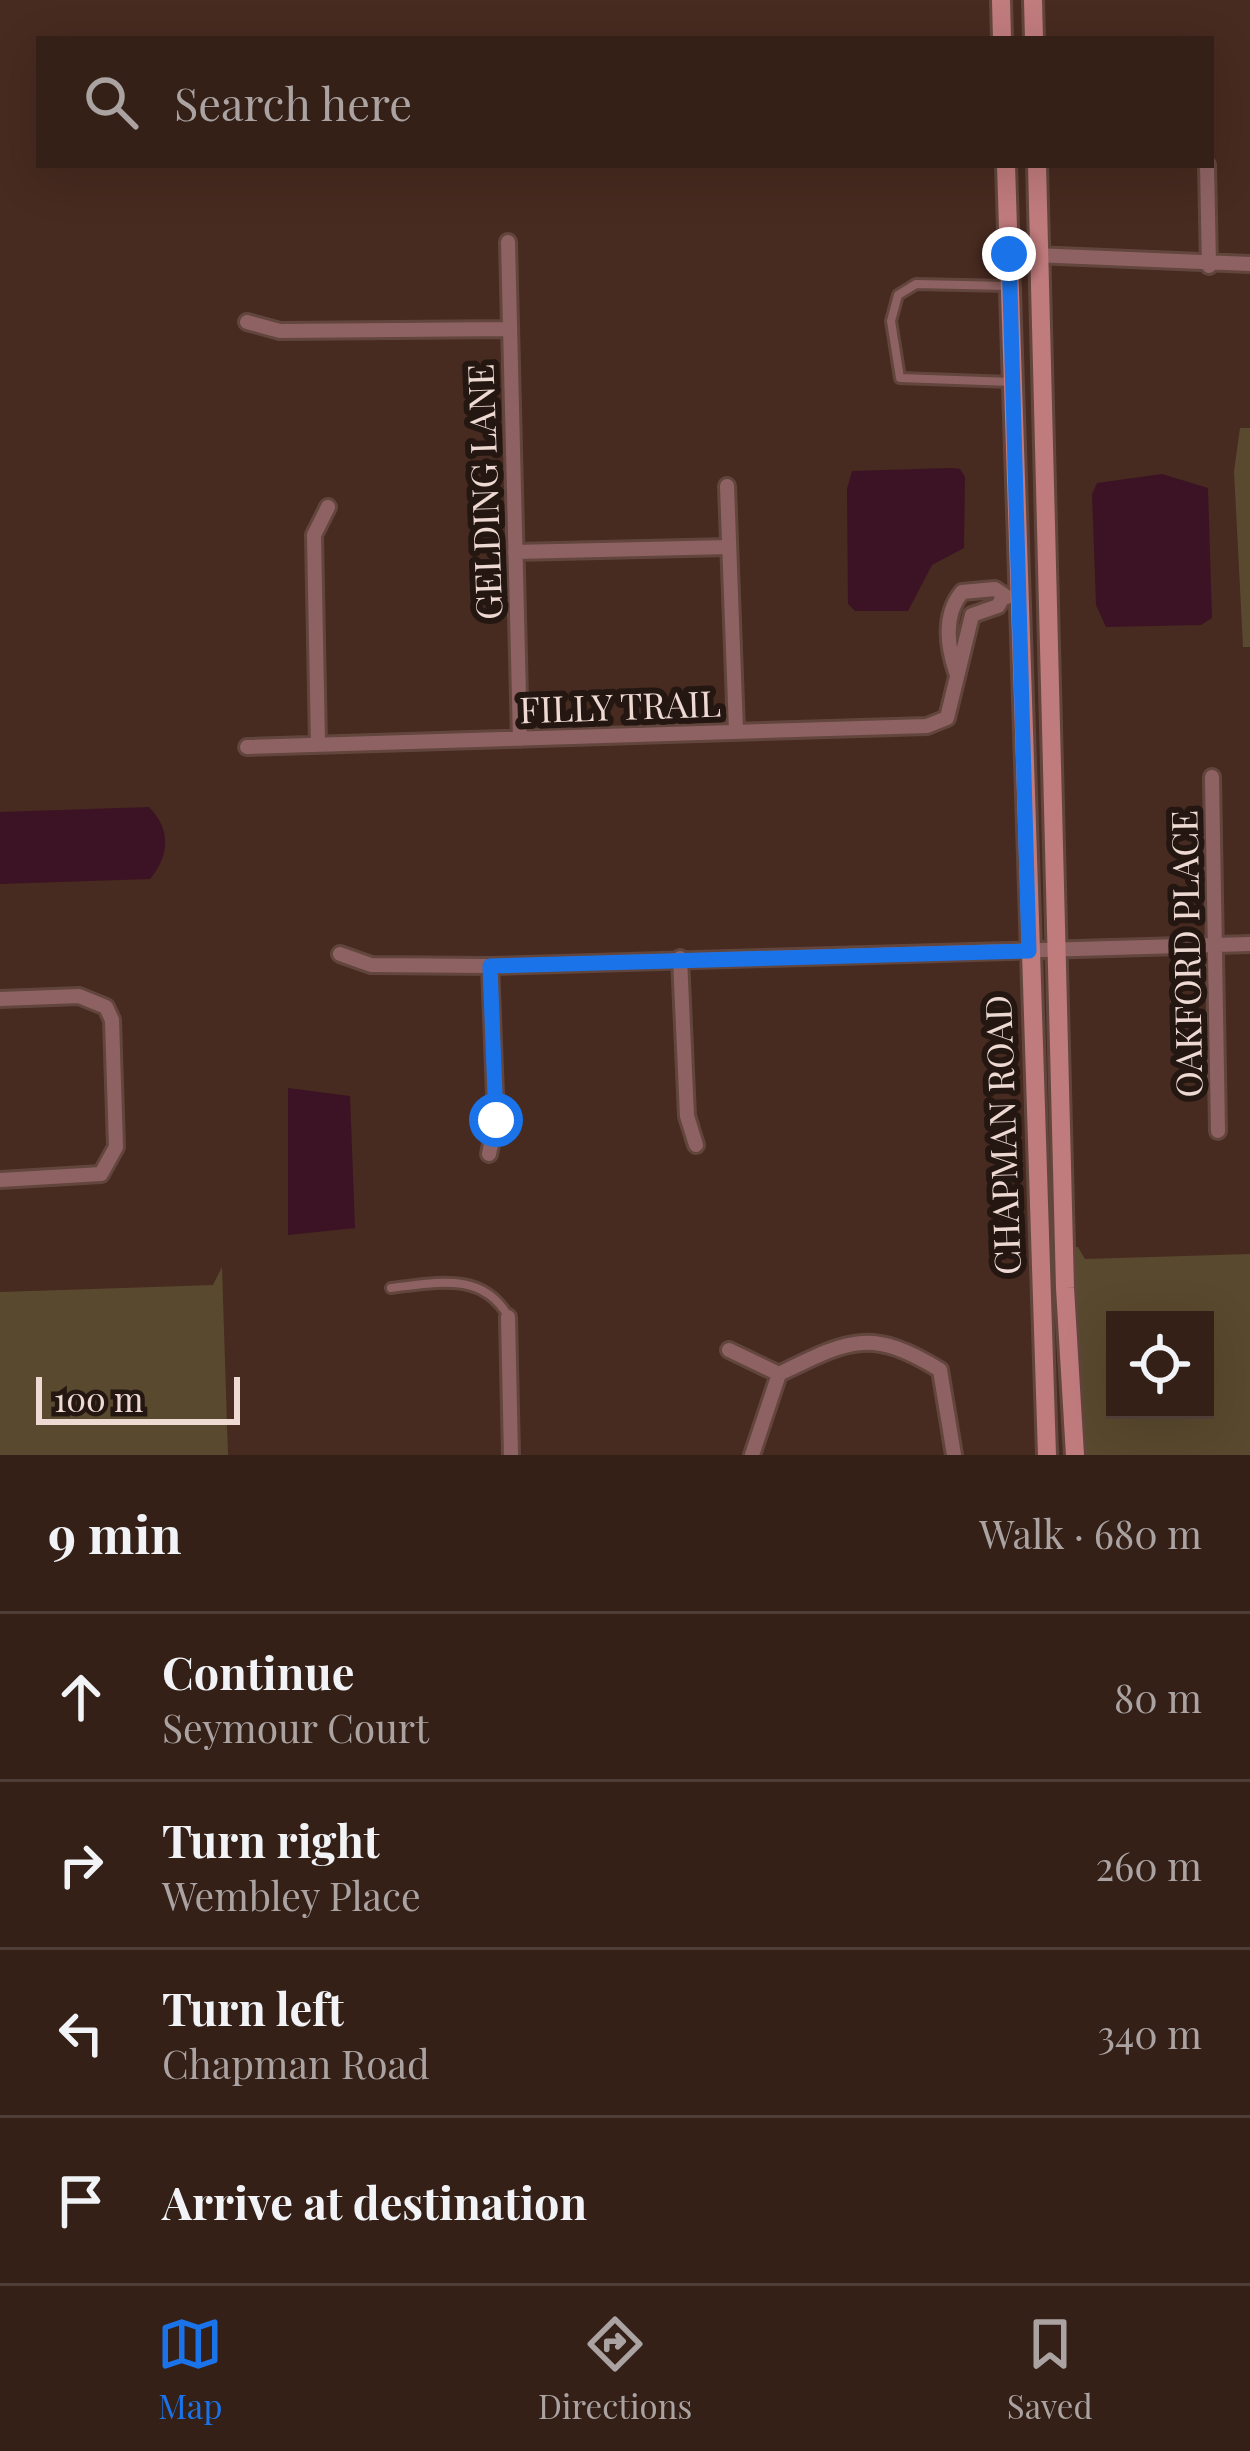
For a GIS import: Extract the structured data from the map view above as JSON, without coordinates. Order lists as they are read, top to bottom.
{
  "streets": {
    "street": [
      "GELDING LANE",
      "FILLY TRAIL",
      "OAKFORD PLACE",
      "CHAPMAN ROAD"
    ]
  },
  "crossings": [
    ["GELDING LANE", "FILLY TRAIL"]
  ],
  "scale_bar": "100 m",
  "page": {
    "search": "Search here",
    "scale": "100 m",
    "heading": ["9 min", "Walk · 680 m"],
    "list": [
      ["Continue", "Seymour Court", "80 m"],
      ["Turn right", "Wembley Place", "260 m"],
      ["Turn left", "Chapman Road", "340 m"],
      "Arrive at destination"
    ],
    "nav": ["Map", "Directions", "Saved"]
  }
}
